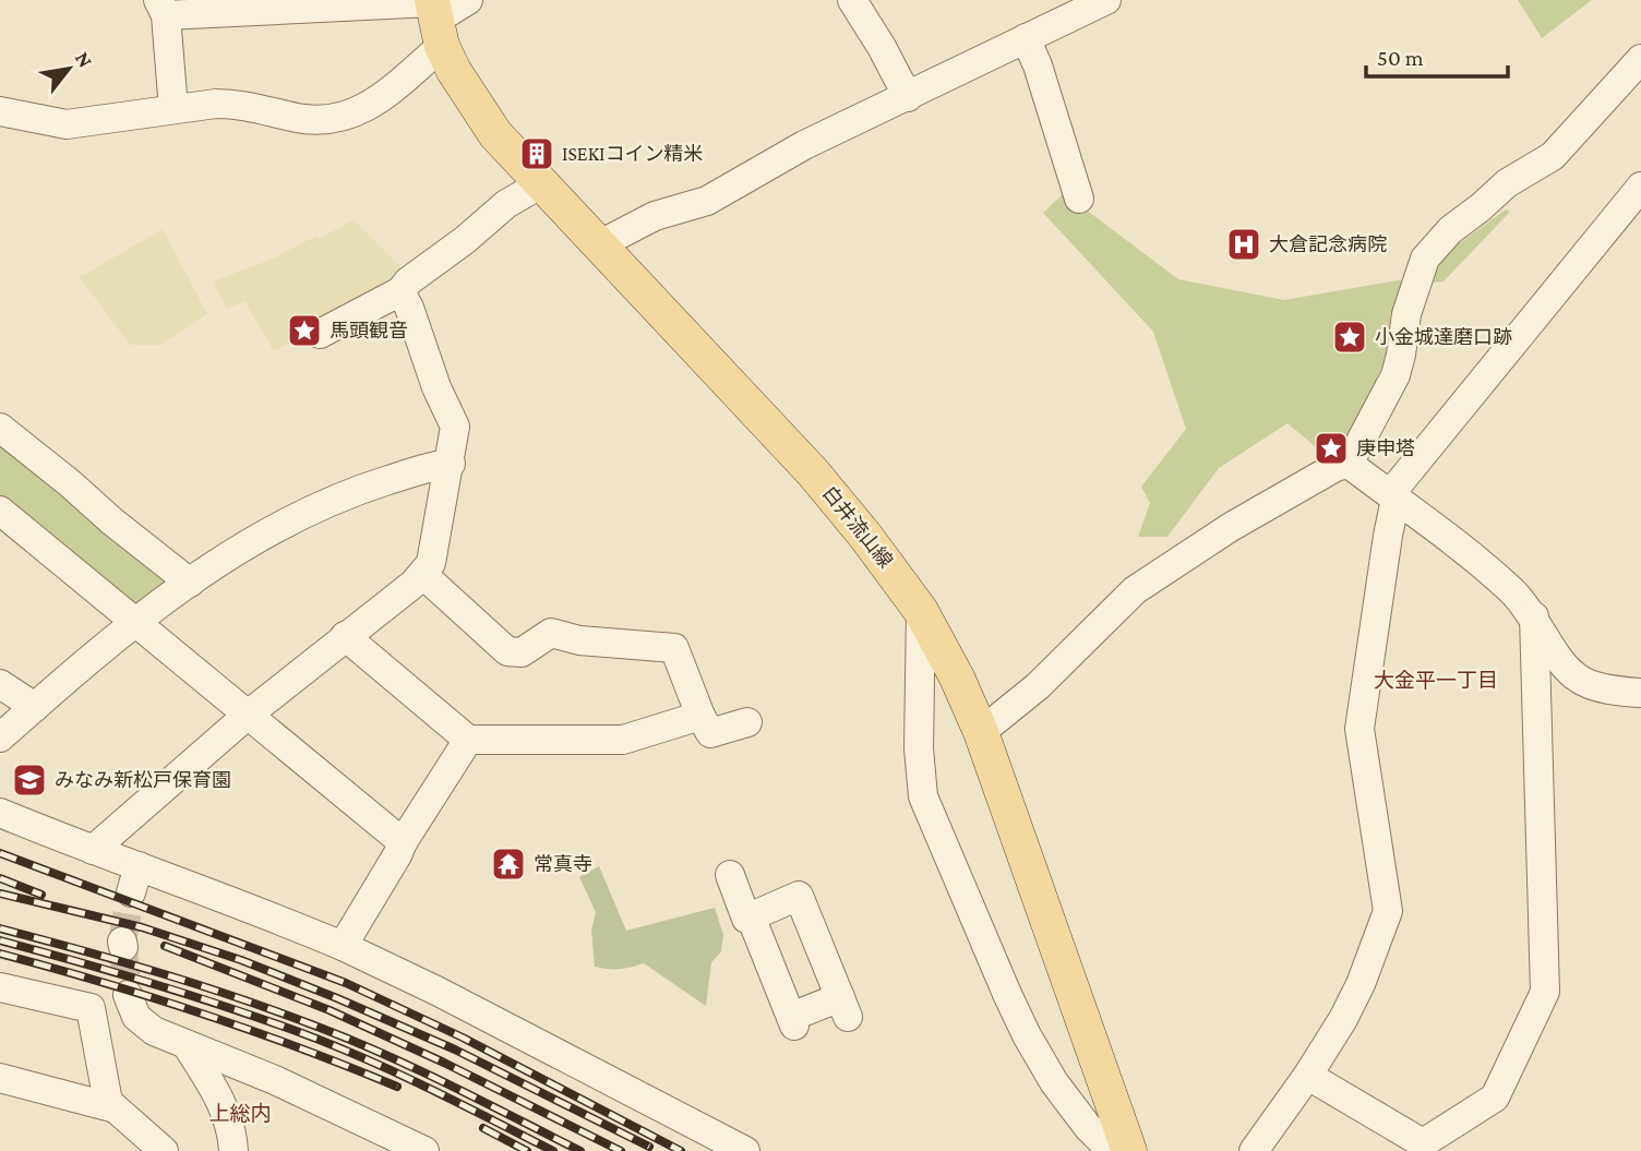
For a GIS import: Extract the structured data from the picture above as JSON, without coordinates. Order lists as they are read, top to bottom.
{
  "streets": {
    "main road": ["白井流山線"]
  },
  "districts": ["大金平一丁目", "上総内"],
  "places": {
    "building": ["ISEKIコイン精米"],
    "hospital": ["大倉記念病院"],
    "place": ["馬頭観音", "小金城達磨口跡", "庚申塔"],
    "school or university": ["みなみ新松戸保育園"],
    "temple": ["常真寺"]
  },
  "scale_bar": "50 m",
  "north": "top right"
}
